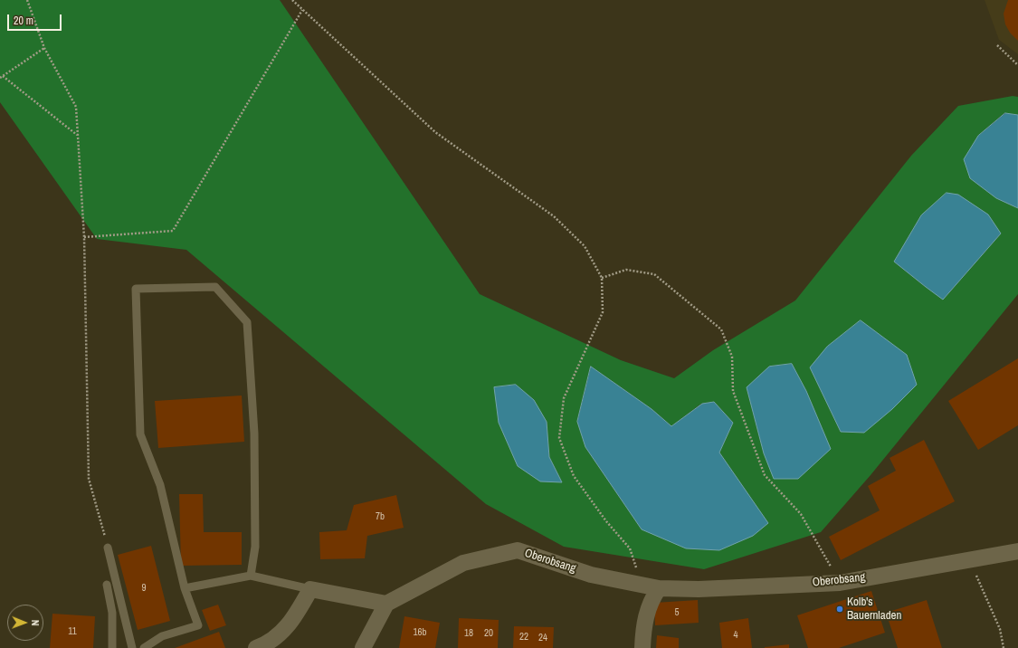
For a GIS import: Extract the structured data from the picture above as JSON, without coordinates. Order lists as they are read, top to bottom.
{
  "streets": {
    "street": ["Oberobsang"]
  },
  "places": ["Kolb's Bauernladen"],
  "house_numbers": [
    "7b",
    "9",
    "5",
    "11",
    "16b",
    "18",
    "20",
    "4",
    "22",
    "24"
  ],
  "scale_bar": "20 m",
  "north": "right"
}
